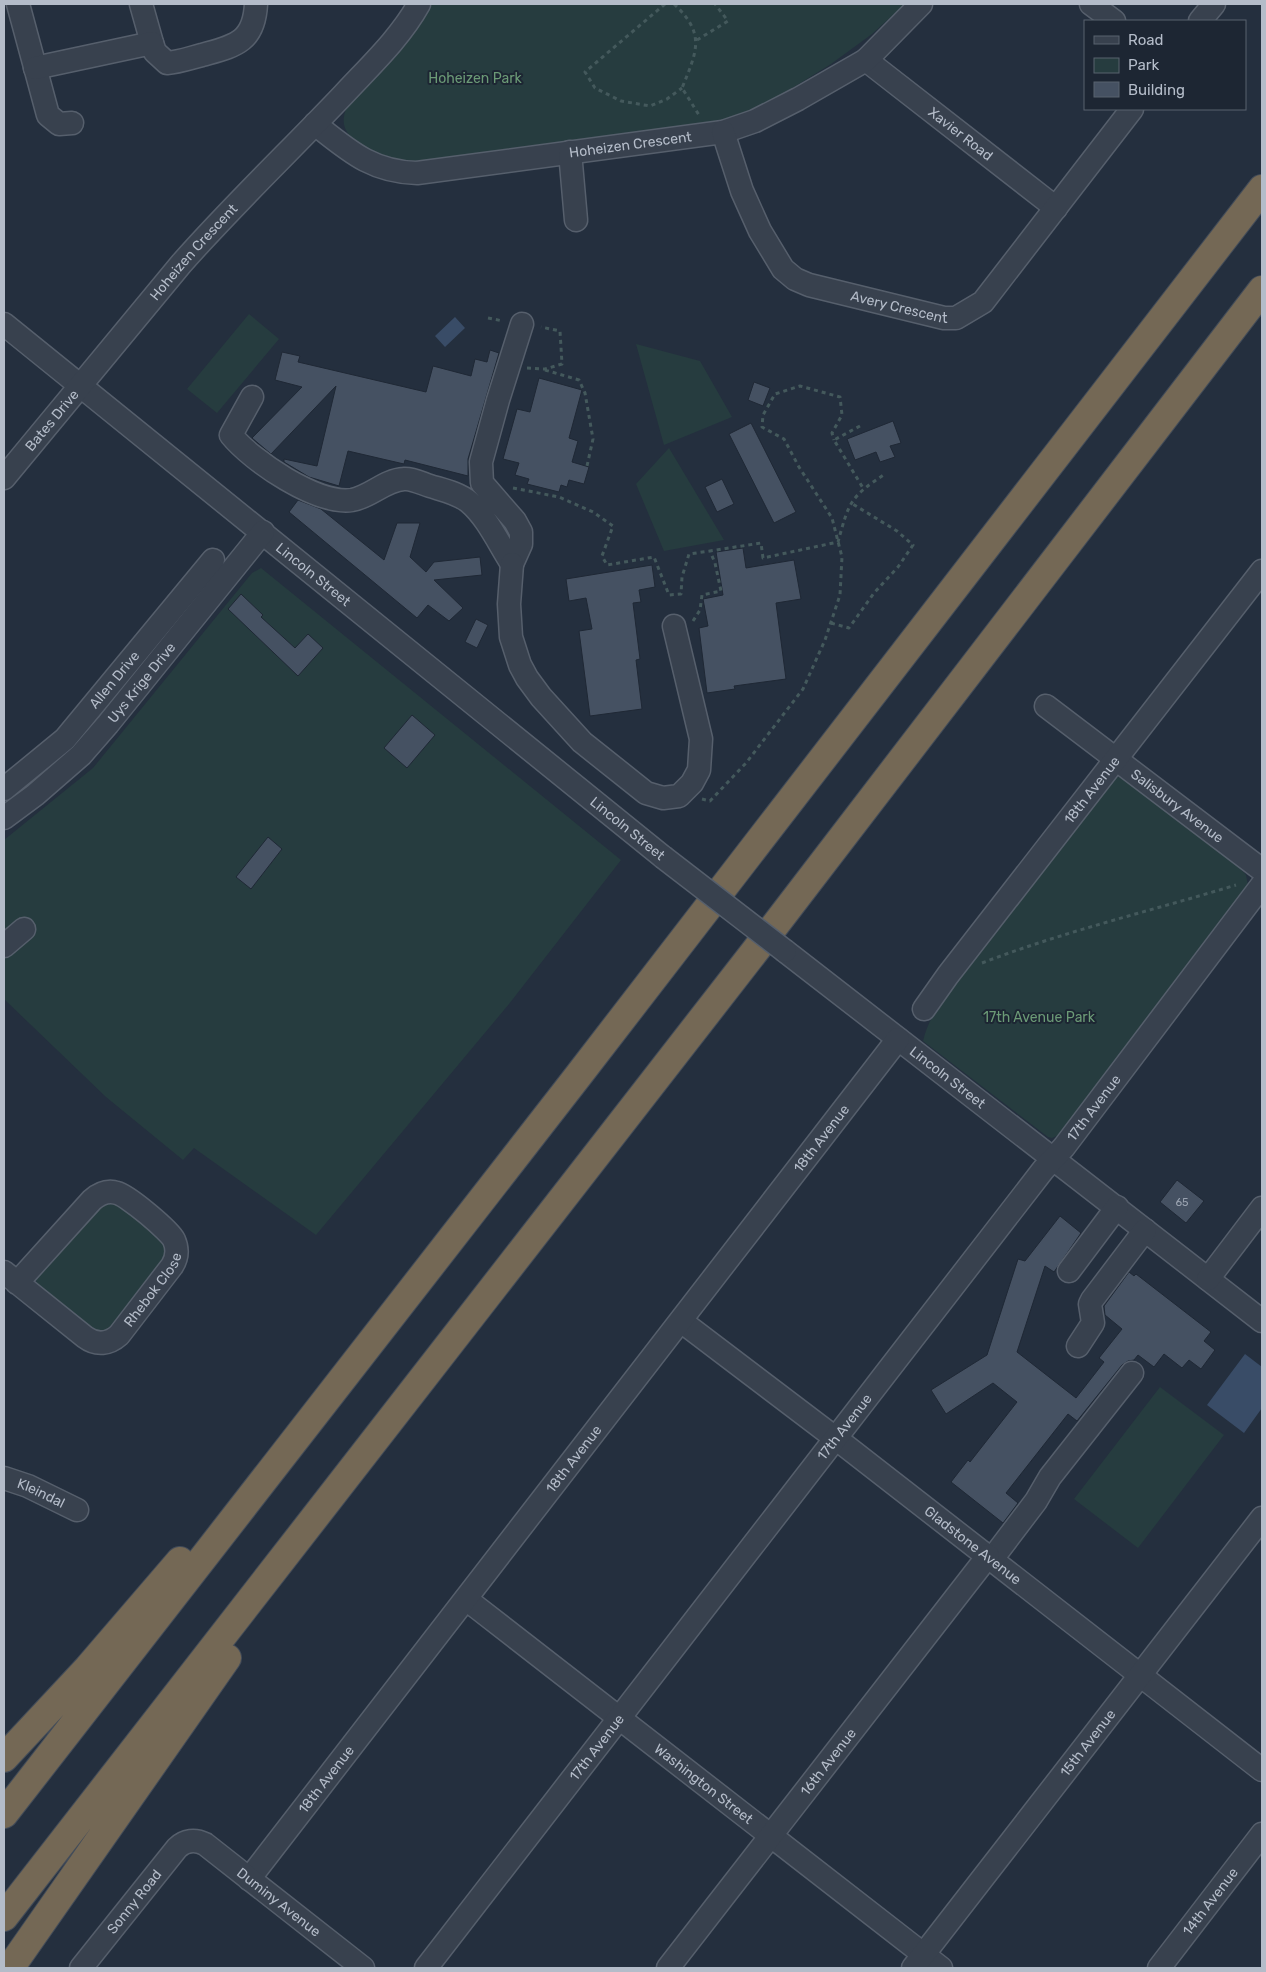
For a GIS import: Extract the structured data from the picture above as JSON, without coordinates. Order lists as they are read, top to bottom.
{
  "streets": {
    "street": [
      "Xavier Road",
      "Hoheizen Crescent",
      "Avery Crescent",
      "Bates Drive",
      "Lincoln Street",
      "Allen Drive",
      "Uys Krige Drive",
      "18th Avenue",
      "Salisbury Avenue",
      "17th Avenue",
      "Rhebok Close",
      "Kleindal",
      "Gladstone Avenue",
      "15th Avenue",
      "16th Avenue",
      "Washington Street",
      "Sonny Road",
      "14th Avenue",
      "Duminy Avenue"
    ]
  },
  "crossings": [
    ["Xavier Road", "Hoheizen Crescent"],
    ["Xavier Road", "Avery Crescent"],
    ["Hoheizen Crescent", "Avery Crescent"],
    ["Hoheizen Crescent", "Bates Drive"],
    ["Hoheizen Crescent", "Lincoln Street"],
    ["Bates Drive", "Lincoln Street"],
    ["Lincoln Street", "Uys Krige Drive"],
    ["Lincoln Street", "18th Avenue"],
    ["Lincoln Street", "17th Avenue"],
    ["18th Avenue", "Salisbury Avenue"],
    ["18th Avenue", "Gladstone Avenue"],
    ["18th Avenue", "Washington Street"],
    ["18th Avenue", "Duminy Avenue"],
    ["Salisbury Avenue", "17th Avenue"],
    ["17th Avenue", "Gladstone Avenue"],
    ["17th Avenue", "Washington Street"],
    ["Gladstone Avenue", "15th Avenue"],
    ["Gladstone Avenue", "16th Avenue"],
    ["15th Avenue", "Washington Street"],
    ["16th Avenue", "Washington Street"],
    ["Sonny Road", "Duminy Avenue"]
  ],
  "parks": ["Hoheizen Park", "17th Avenue Park"],
  "house_numbers": ["65"],
  "legend": ["Road", "Park", "Building"]
}
